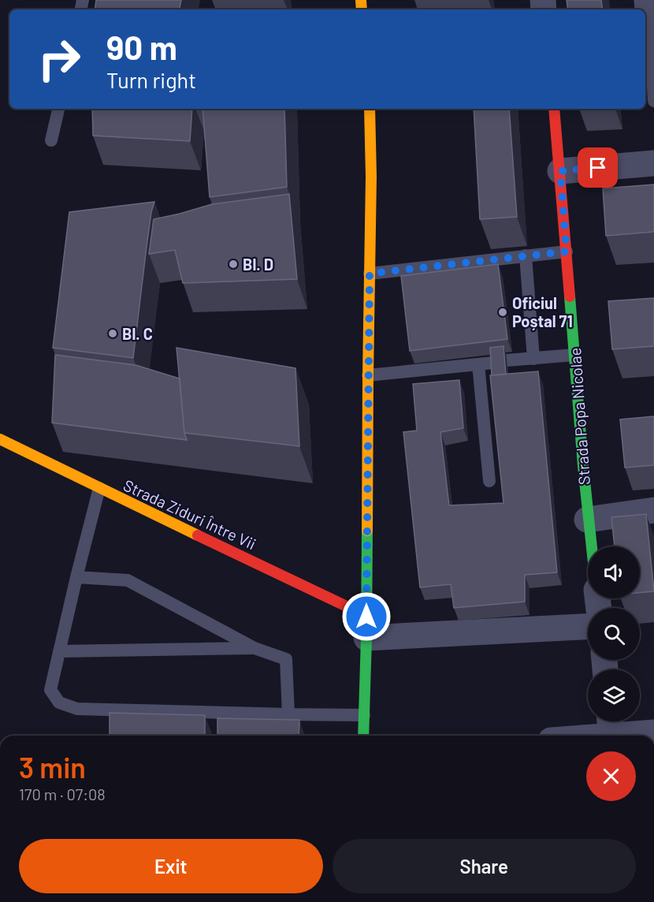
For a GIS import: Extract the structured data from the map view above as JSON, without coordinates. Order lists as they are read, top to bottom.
{
  "streets": {
    "street": ["Strada Popa Nicolae", "Strada Ziduri Între Vii"]
  },
  "places": ["Bl. D", "Oficiul Poștal 71", "Bl. C"],
  "page": {
    "turn": ["90 m", "Turn right"],
    "heading": ["3 min", "170 m · 07:08"],
    "buttons": ["Exit", "Share"]
  }
}
